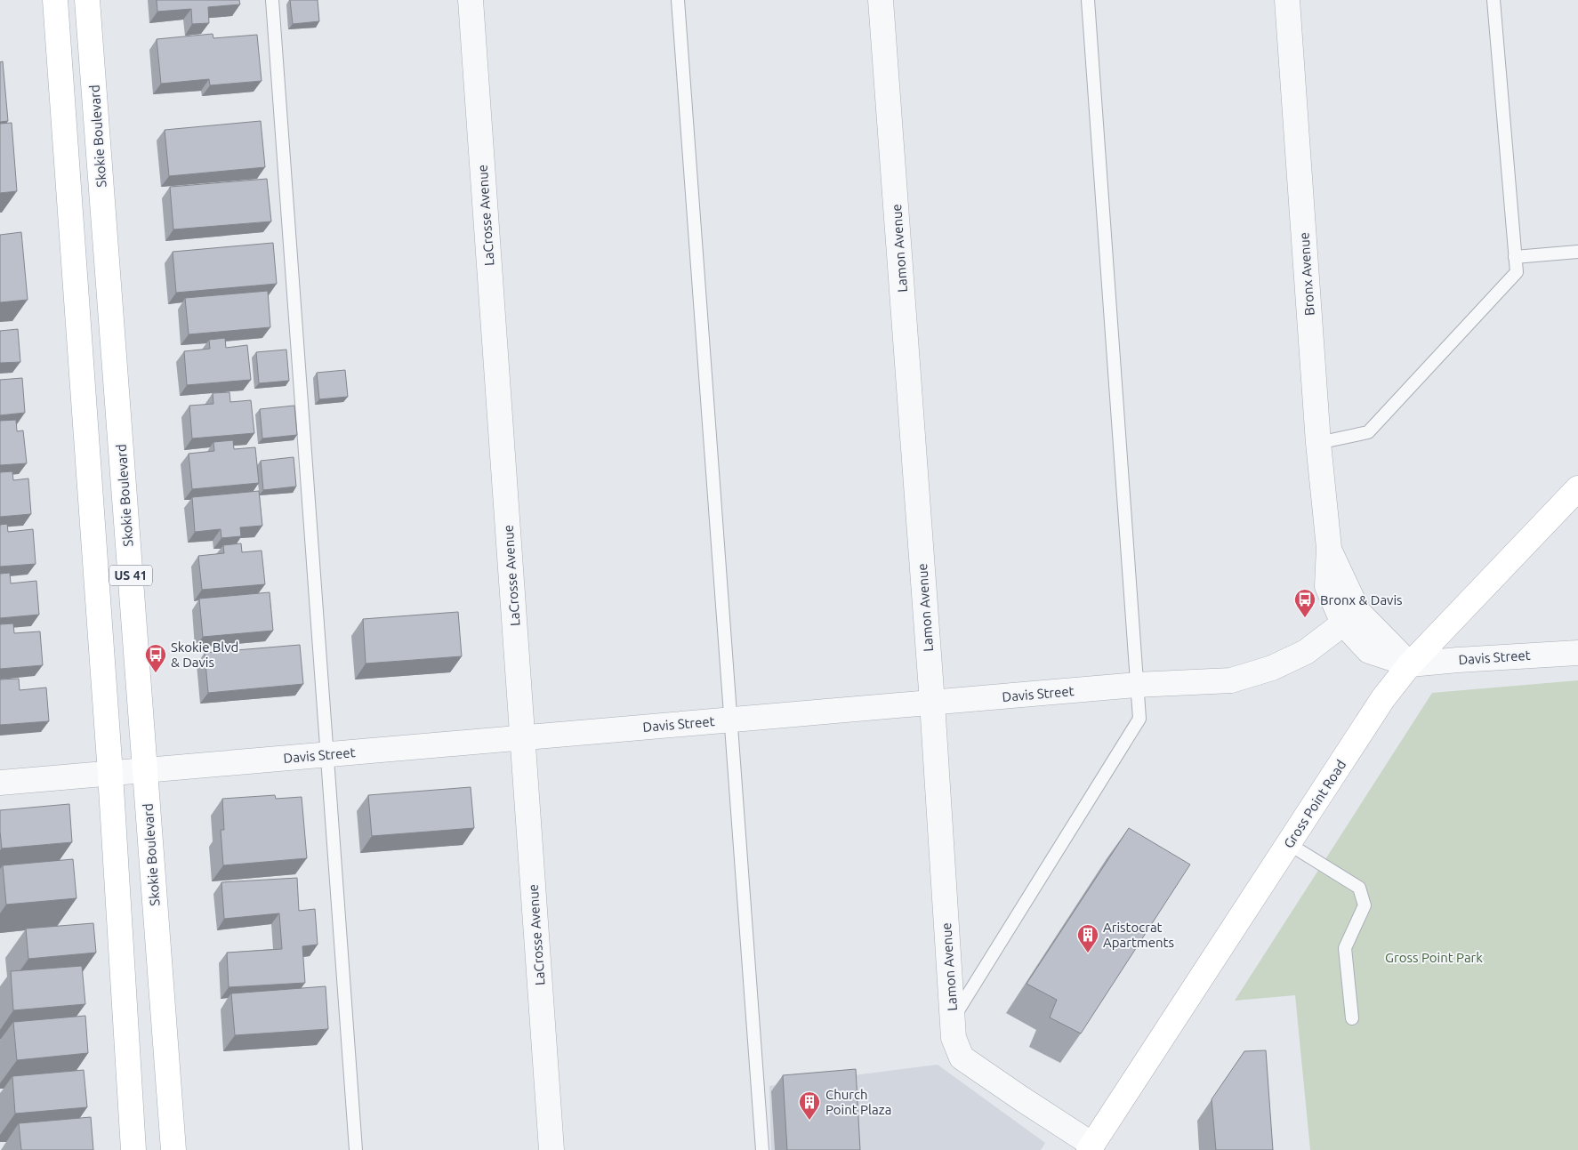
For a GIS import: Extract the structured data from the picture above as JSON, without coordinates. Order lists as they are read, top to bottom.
{
  "streets": {
    "main road": ["Skokie Boulevard", "US 41", "Gross Point Road"],
    "street": [
      "LaCrosse Avenue",
      "Lamon Avenue",
      "Bronx Avenue",
      "Davis Street"
    ]
  },
  "crossings": [
    ["Skokie Boulevard", "Davis Street"],
    ["LaCrosse Avenue", "Davis Street"],
    ["Lamon Avenue", "Davis Street"],
    ["Lamon Avenue", "Gross Point Road"],
    ["Bronx Avenue", "Davis Street"],
    ["Bronx Avenue", "Gross Point Road"],
    ["US 41", "Davis Street"],
    ["Davis Street", "Gross Point Road"]
  ],
  "parks": ["Gross Point Park"],
  "places": {
    "bus stop": ["Bronx & Davis", "Skokie Blvd & Davis"],
    "building": ["Aristocrat Apartments", "Church Point Plaza"]
  }
}
